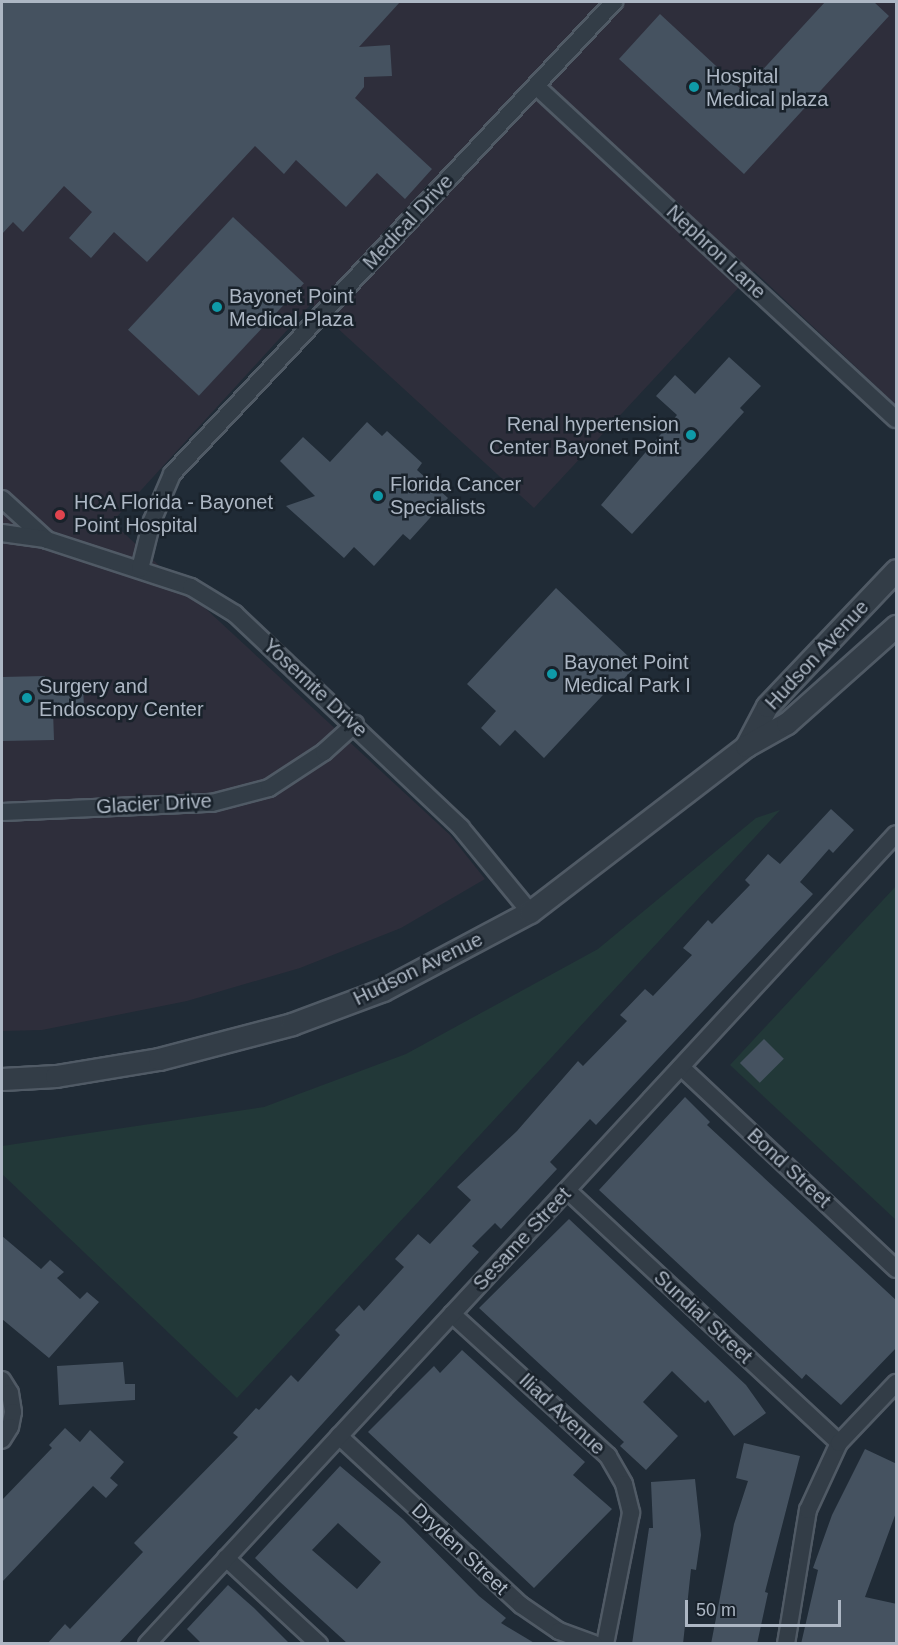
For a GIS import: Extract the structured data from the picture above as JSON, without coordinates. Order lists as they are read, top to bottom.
{
  "streets": {
    "street": [
      "Medical Drive",
      "Nephron Lane",
      "Hudson Avenue",
      "Yosemite Drive",
      "Glacier Drive",
      "Bond Street",
      "Sesame Street",
      "Sundial Street",
      "Iliad Avenue",
      "Dryden Street"
    ]
  },
  "crossings": [
    ["Medical Drive", "Nephron Lane"],
    ["Medical Drive", "Yosemite Drive"],
    ["Hudson Avenue", "Yosemite Drive"],
    ["Yosemite Drive", "Glacier Drive"],
    ["Bond Street", "Sesame Street"],
    ["Sesame Street", "Sundial Street"],
    ["Sesame Street", "Iliad Avenue"],
    ["Sesame Street", "Dryden Street"]
  ],
  "places": [
    "Hospital Medical plaza",
    "Bayonet Point Medical Plaza",
    "Renal hypertension Center Bayonet Point",
    "Florida Cancer Specialists",
    "HCA Florida - Bayonet Point Hospital",
    "Bayonet Point Medical Park I",
    "Surgery and Endoscopy Center"
  ],
  "scale_bar": "50 m"
}
